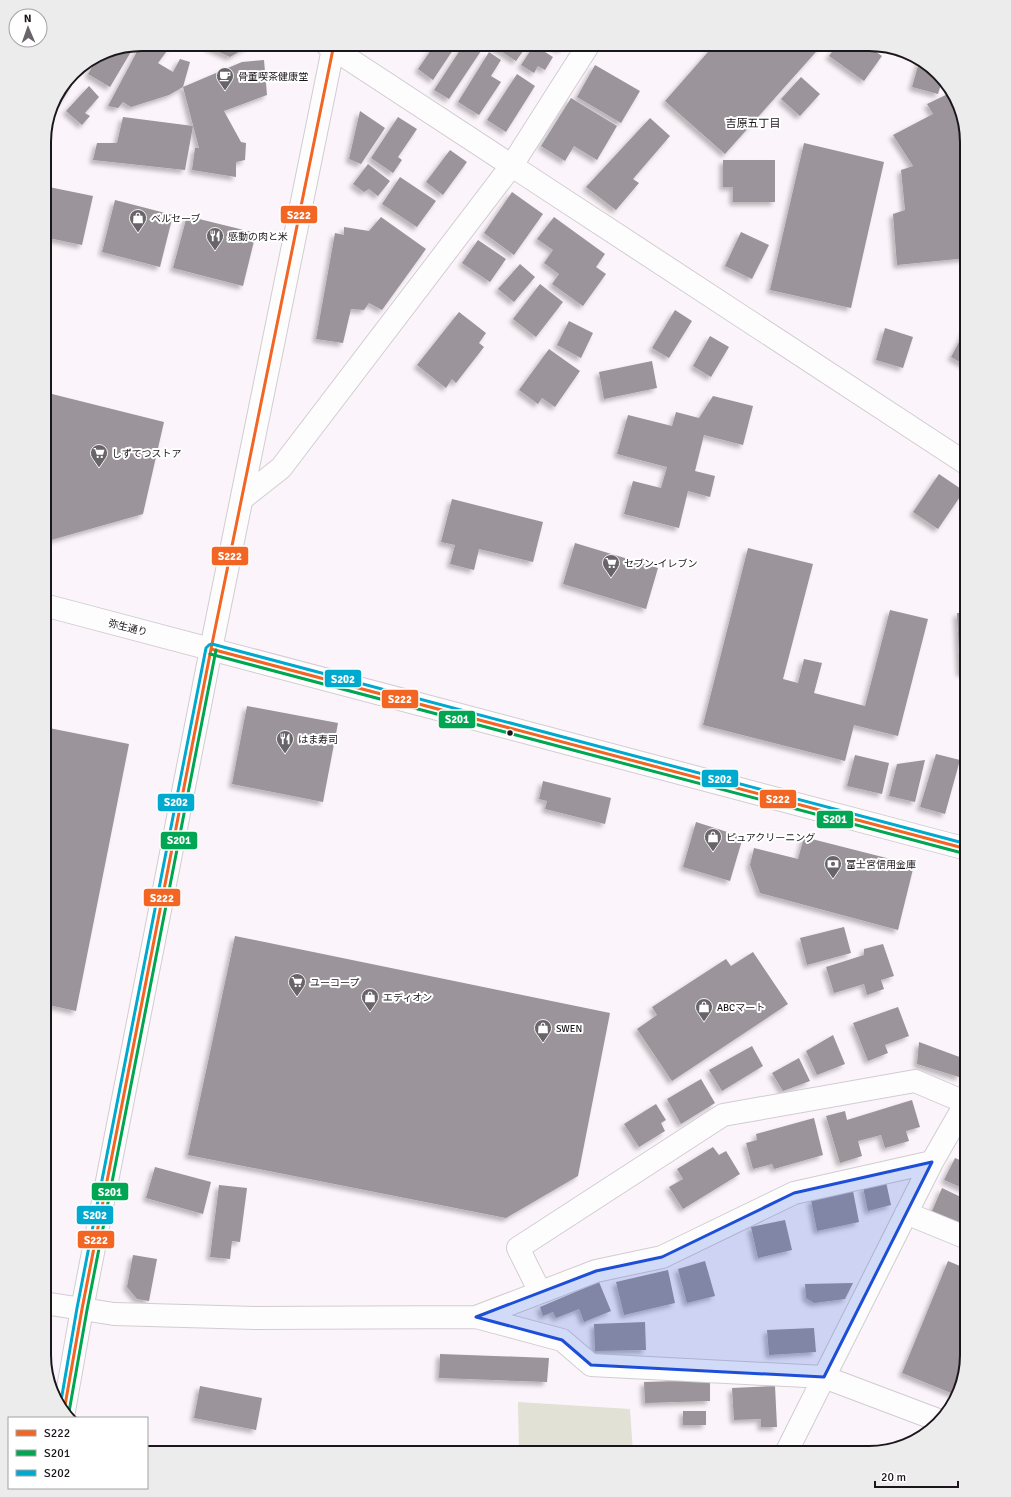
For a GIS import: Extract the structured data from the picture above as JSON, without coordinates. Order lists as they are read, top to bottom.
{
  "streets": {
    "main road": ["弥生通り"]
  },
  "districts": ["吉原五丁目"],
  "places": {
    "cafe": ["骨董喫茶健康堂"],
    "shop": [
      "ベルセーブ",
      "ピュアクリーニング",
      "エディオン",
      "ABCマート",
      "SWEN"
    ],
    "restaurant": ["感動の肉と米", "はま寿司"],
    "supermarket": ["しずてつストア", "セブン-イレブン", "ユーコープ"],
    "bank": ["富士宮信用金庫"]
  },
  "lines": ["transit line S222", "transit line S202", "transit line S201"],
  "legend": ["S222", "S201", "S202"],
  "scale_bar": "20 m",
  "north": "top"
}
